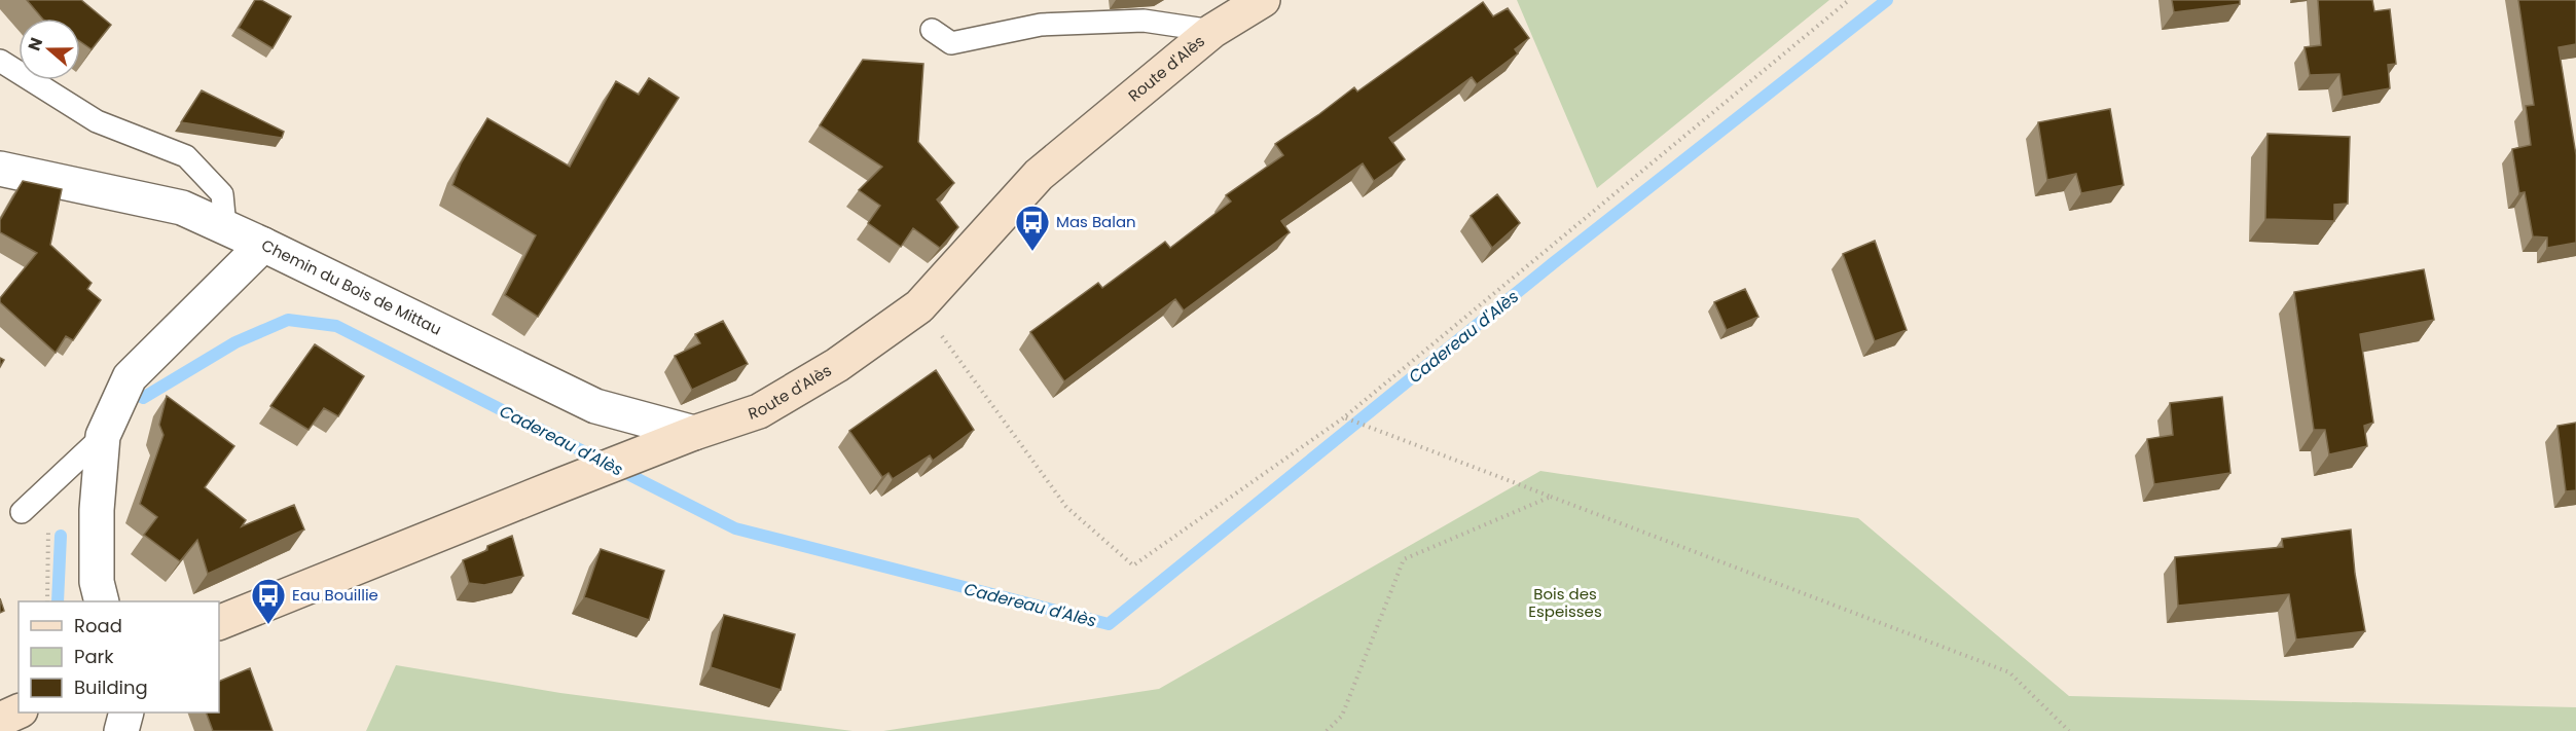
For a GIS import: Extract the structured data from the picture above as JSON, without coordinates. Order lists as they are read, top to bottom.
{
  "streets": {
    "main road": ["Route d'Alès"],
    "street": ["Chemin du Bois de Mittau"]
  },
  "crossings": [
    ["Route d'Alès", "Chemin du Bois de Mittau"]
  ],
  "water": ["Cadereau d'Alès"],
  "parks": ["Bois des Espeisses"],
  "places": {
    "bus stop": ["Mas Balan", "Eau Bouillie"]
  },
  "legend": ["Road", "Park", "Building"],
  "north": "left"
}
